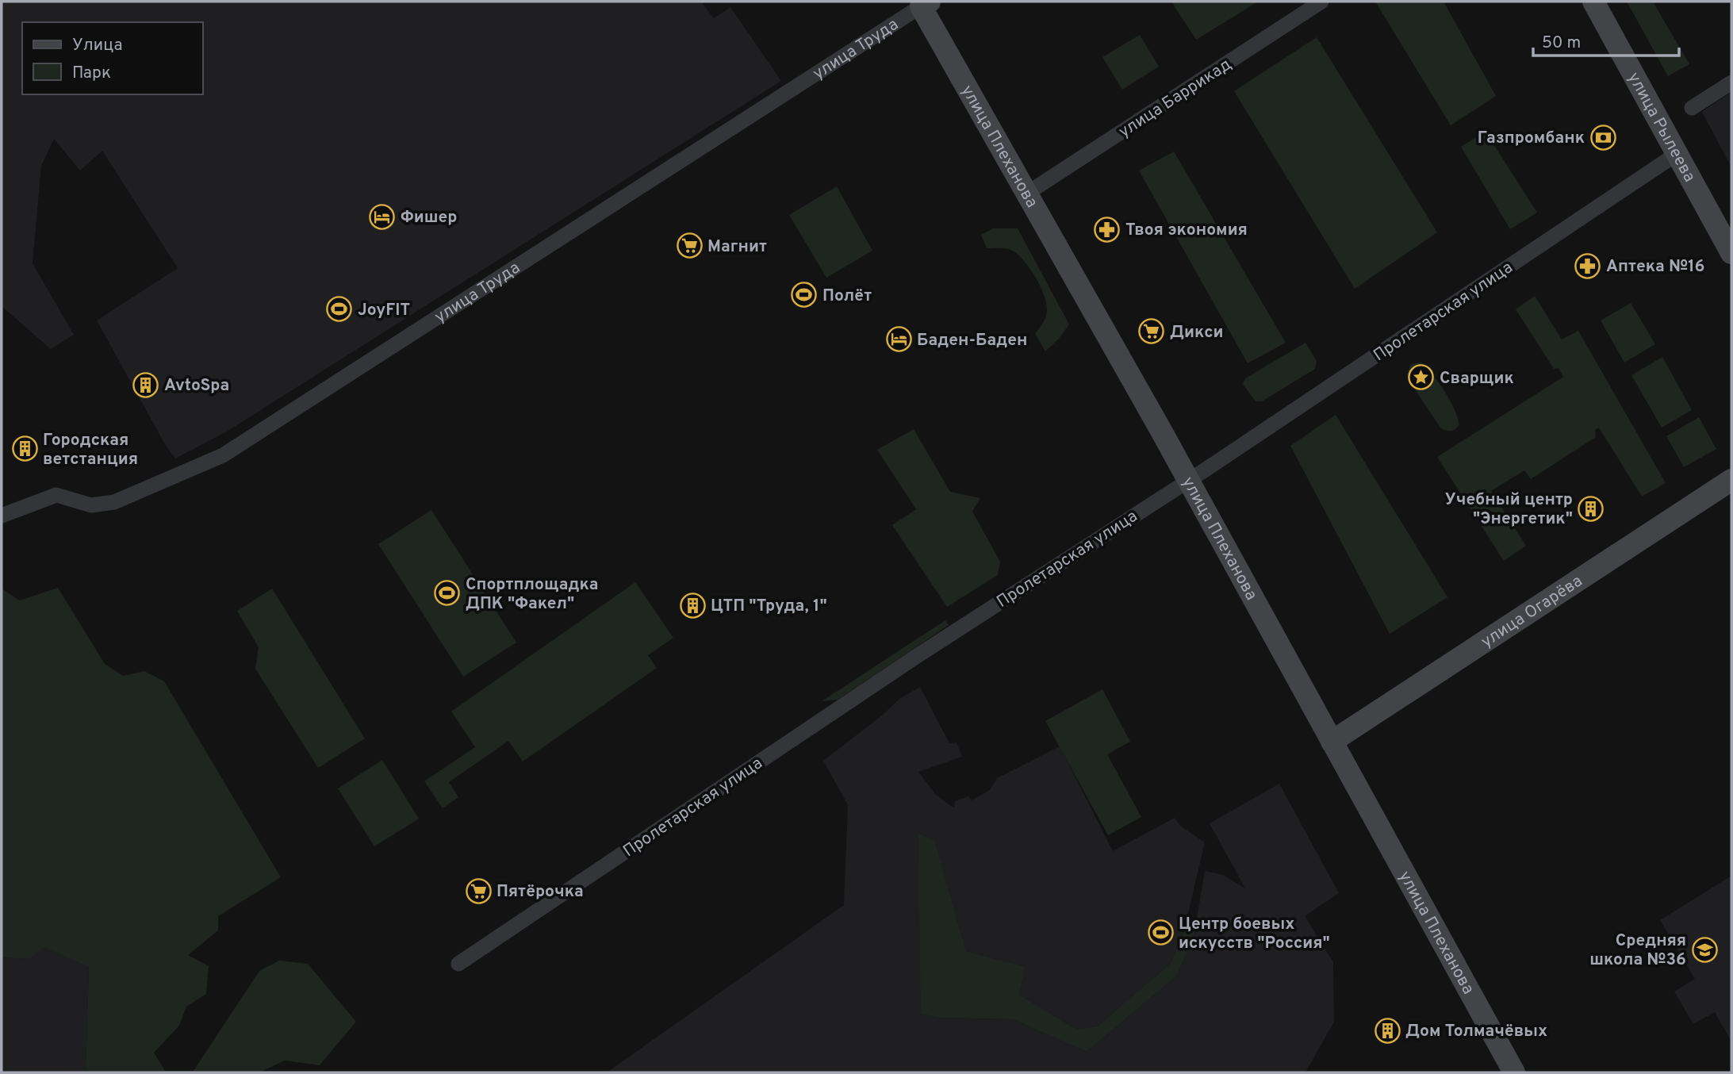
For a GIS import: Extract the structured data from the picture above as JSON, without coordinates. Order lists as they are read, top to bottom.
{
  "streets": {
    "main road": ["улица Рылеева", "улица Плеханова", "улица Огарёва"],
    "street": ["улица Труда", "улица Баррикад", "Пролетарская улица"]
  },
  "crossings": [
    ["улица Труда", "улица Плеханова"],
    ["улица Баррикад", "улица Плеханова"],
    ["улица Рылеева", "Пролетарская улица"],
    ["улица Плеханова", "Пролетарская улица"],
    ["улица Плеханова", "улица Огарёва"]
  ],
  "places": {
    "bank": ["Газпромбанк"],
    "hotel": ["Фишер", "Баден-Баден"],
    "pharmacy": ["Твоя экономия", "Аптека №16"],
    "supermarket": ["Магнит", "Дикси", "Пятёрочка"],
    "sports": [
      "Полёт",
      "JoyFIT",
      "Спортплощадка ДПК \"Факел\"",
      "Центр боевых искусств \"Россия\""
    ],
    "place": ["Сварщик"],
    "building": [
      "AvtoSpa",
      "Городская ветстанция",
      "Учебный центр \"Энергетик\"",
      "ЦТП \"Труда, 1\"",
      "Дом Толмачёвых"
    ],
    "school or university": ["Средняя школа №36"]
  },
  "legend": ["Улица", "Парк"],
  "scale_bar": "50 m"
}
